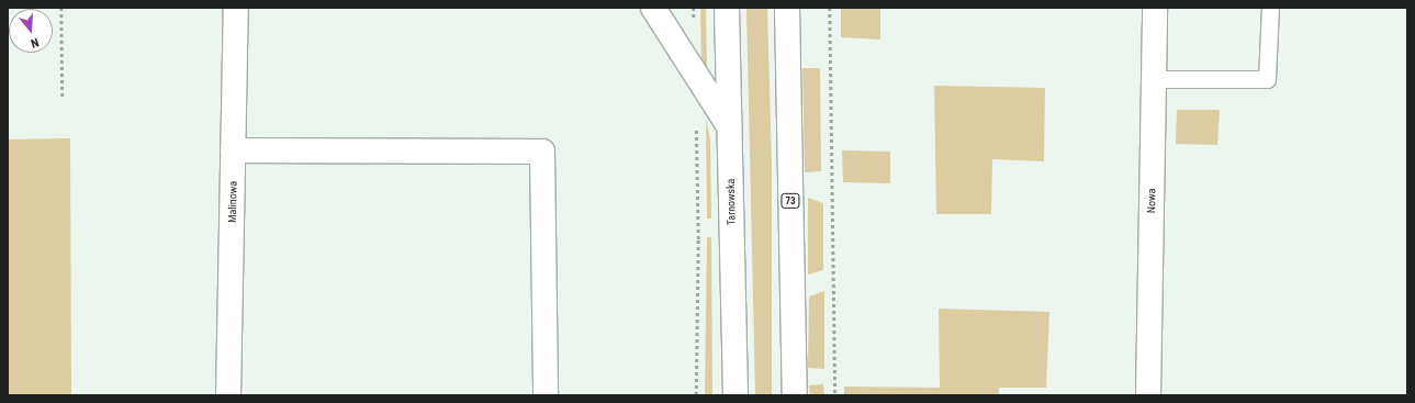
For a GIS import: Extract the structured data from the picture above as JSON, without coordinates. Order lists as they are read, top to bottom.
{
  "streets": {
    "street": [
      "73",
      "Nowa",
      "Malinowa",
      "Tarnowska"
    ]
  },
  "north": "bottom"
}
